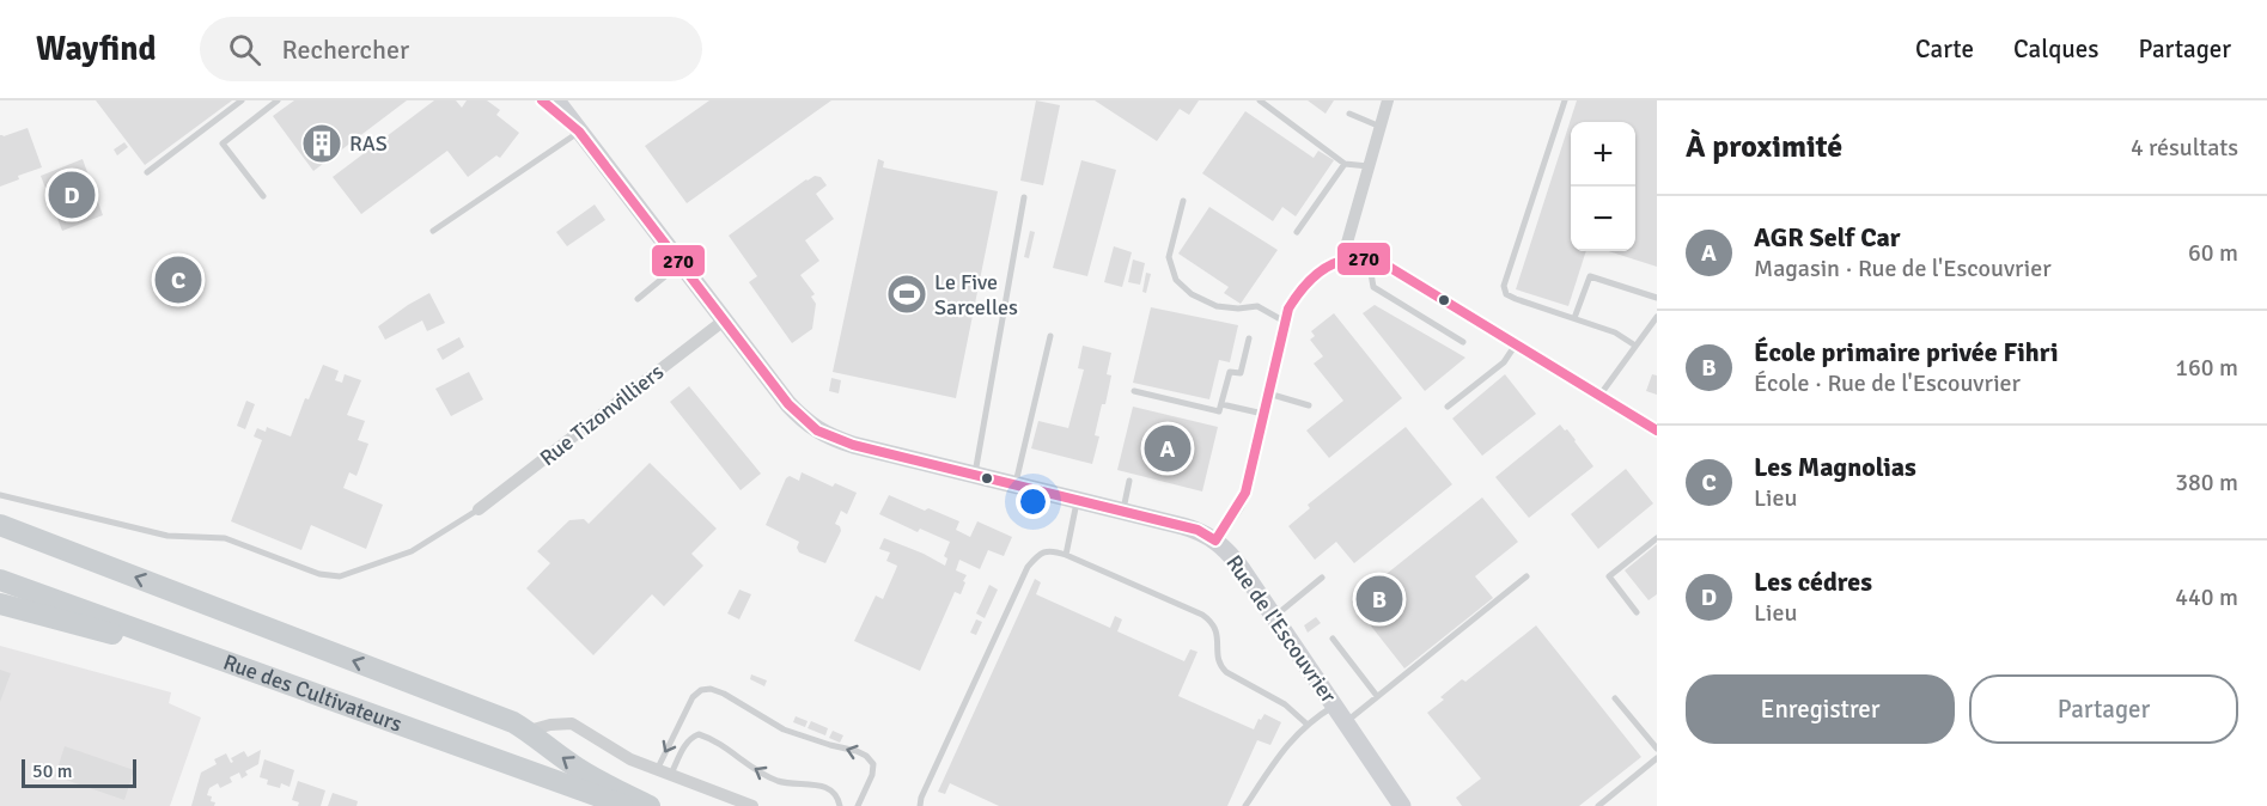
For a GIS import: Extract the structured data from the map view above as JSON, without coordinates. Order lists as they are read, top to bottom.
{
  "streets": {
    "main road": ["Rue des Cultivateurs"],
    "street": ["Rue Tizonvilliers", "Rue de l'Escouvrier"]
  },
  "crossings": [
    ["Rue Tizonvilliers", "Rue de l'Escouvrier"]
  ],
  "places": {
    "building": ["RAS"],
    "sports": ["Le Five Sarcelles"]
  },
  "lines": ["transit line 270"],
  "scale_bar": "50 m",
  "page": {
    "header": "Wayfind",
    "search": "Rechercher",
    "nav": ["Carte", "Calques", "Partager"],
    "heading": ["À proximité", "4 résultats"],
    "map_buttons": ["+", "−"],
    "pins": [
      "D",
      "C",
      "A",
      "B"
    ],
    "list": [
      {
        "mark": "A",
        "name": "AGR Self Car",
        "note": "Magasin · Rue de l'Escouvrier",
        "value": "60 m"
      },
      {
        "mark": "B",
        "name": "École primaire privée Fihri",
        "note": "École · Rue de l'Escouvrier",
        "value": "160 m"
      },
      {
        "mark": "C",
        "name": "Les Magnolias",
        "note": "Lieu",
        "value": "380 m"
      },
      {
        "mark": "D",
        "name": "Les cédres",
        "note": "Lieu",
        "value": "440 m"
      }
    ],
    "buttons": ["Enregistrer", "Partager"],
    "scale": "50 m"
  }
}
